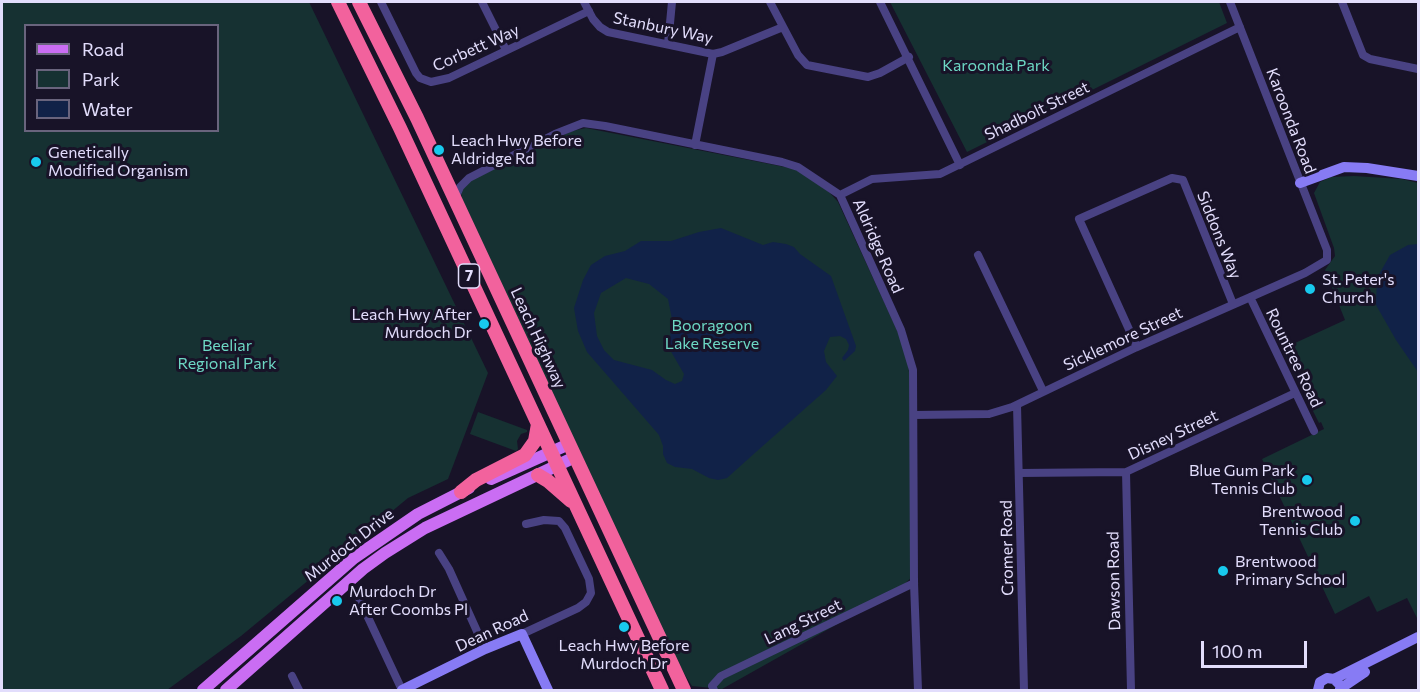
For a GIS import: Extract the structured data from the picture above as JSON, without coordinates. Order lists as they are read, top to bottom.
{
  "streets": {
    "highway": ["7", "Leach Highway"],
    "main road": ["Murdoch Drive"],
    "street": [
      "Stanbury Way",
      "Corbett Way",
      "Shadbolt Street",
      "Karoonda Road",
      "Siddons Way",
      "Aldridge Road",
      "Sicklemore Street",
      "Rountree Road",
      "Disney Street",
      "Cromer Road",
      "Dawson Road",
      "Lang Street",
      "Dean Road"
    ]
  },
  "crossings": [
    ["Stanbury Way", "Corbett Way"],
    ["Shadbolt Street", "Karoonda Road"],
    ["Shadbolt Street", "Aldridge Road"],
    ["Karoonda Road", "Sicklemore Street"],
    ["Siddons Way", "Sicklemore Street"],
    ["Aldridge Road", "Leach Highway"],
    ["Aldridge Road", "Sicklemore Street"],
    ["Aldridge Road", "Lang Street"],
    ["7", "Murdoch Drive"],
    ["Leach Highway", "Murdoch Drive"],
    ["Sicklemore Street", "Rountree Road"],
    ["Sicklemore Street", "Cromer Road"],
    ["Rountree Road", "Disney Street"],
    ["Disney Street", "Cromer Road"],
    ["Disney Street", "Dawson Road"]
  ],
  "parks": ["Karoonda Park", "Booragoon Lake Reserve", "Beeliar Regional Park"],
  "places": [
    "Leach Hwy Before Aldridge Rd",
    "Genetically Modified Organism",
    "St. Peter's Church",
    "Leach Hwy After Murdoch Dr",
    "Blue Gum Park Tennis Club",
    "Brentwood Tennis Club",
    "Brentwood Primary School",
    "Murdoch Dr After Coombs Pl",
    "Leach Hwy Before Murdoch Dr"
  ],
  "legend": ["Road", "Park", "Water"],
  "scale_bar": "100 m"
}
